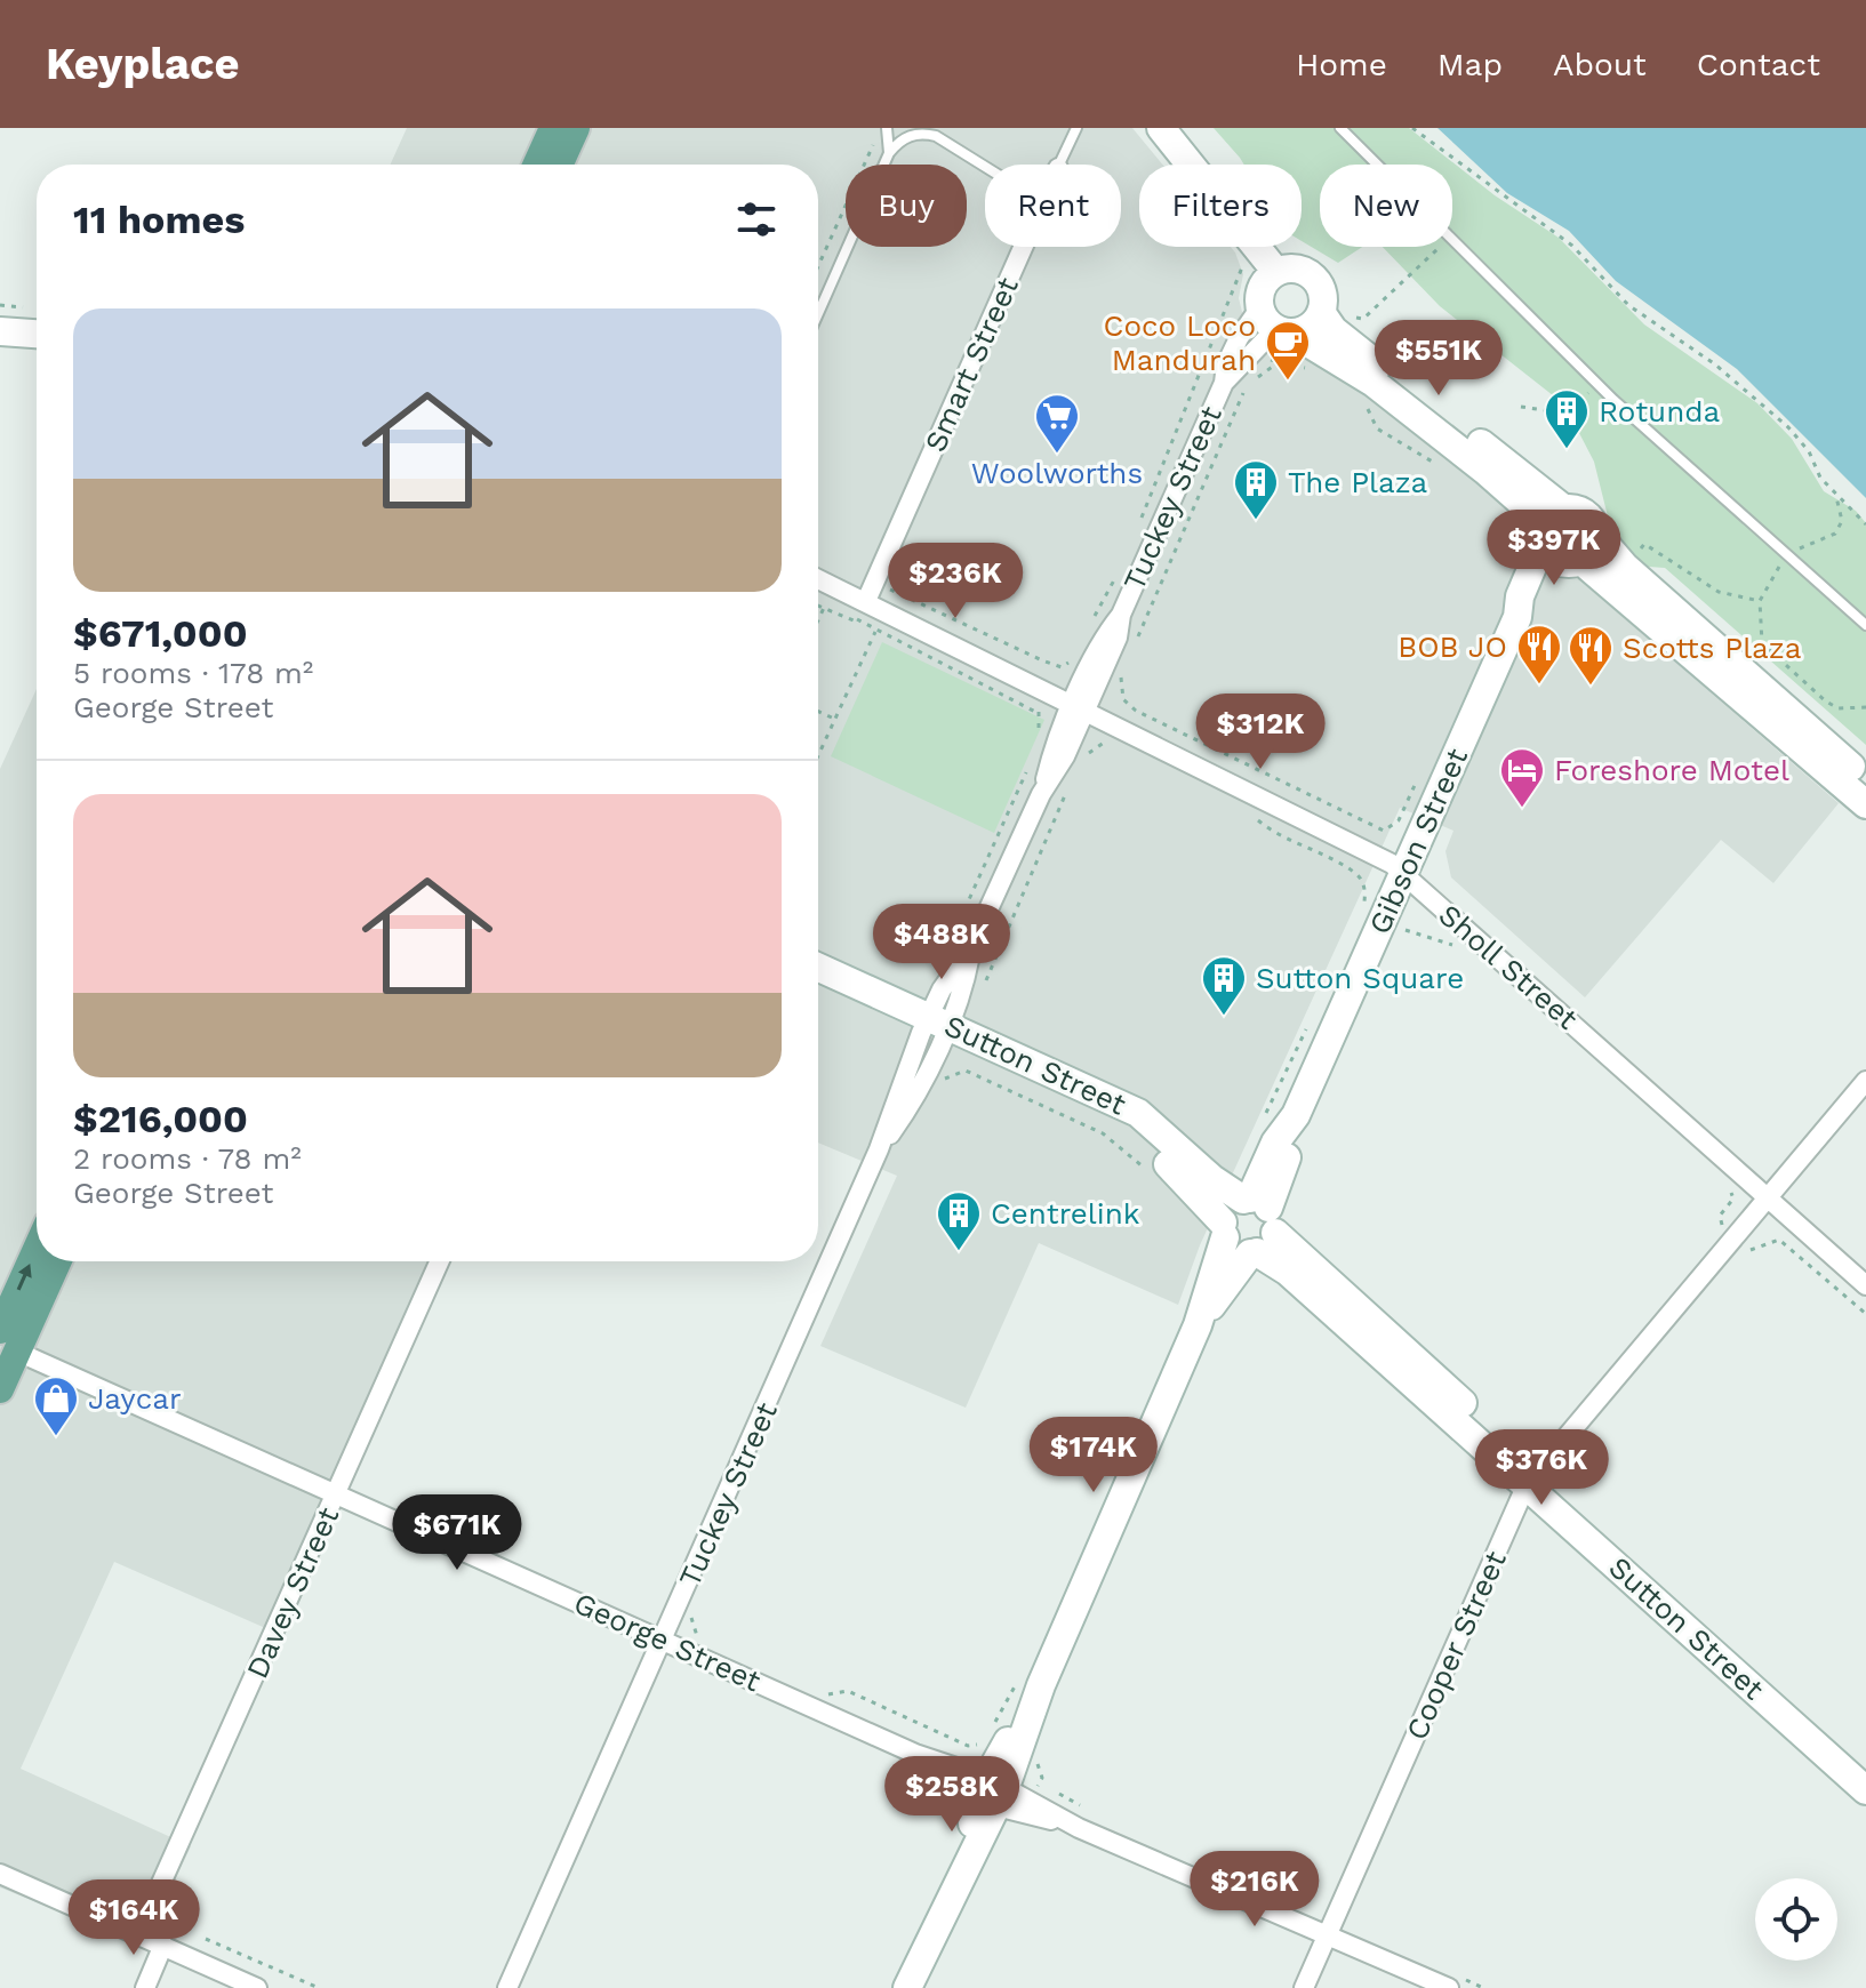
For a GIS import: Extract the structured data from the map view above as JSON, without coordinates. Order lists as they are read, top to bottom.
{
  "streets": {
    "street": [
      "Smart Street",
      "Tuckey Street",
      "Gibson Street",
      "Sholl Street",
      "Sutton Street",
      "Davey Street",
      "George Street",
      "Cooper Street"
    ]
  },
  "crossings": [
    ["Smart Street", "Sholl Street"],
    ["Tuckey Street", "Sholl Street"],
    ["Tuckey Street", "Sutton Street"],
    ["Tuckey Street", "George Street"],
    ["Gibson Street", "Sholl Street"],
    ["Gibson Street", "Sutton Street"],
    ["Gibson Street", "George Street"],
    ["Sholl Street", "Cooper Street"],
    ["Sutton Street", "Cooper Street"],
    ["Davey Street", "George Street"],
    ["George Street", "Cooper Street"]
  ],
  "places": {
    "cafe": ["Coco Loco Mandurah"],
    "building": [
      "Rotunda",
      "The Plaza",
      "Sutton Square",
      "Centrelink"
    ],
    "supermarket": ["Woolworths"],
    "restaurant": ["BOB JO", "Scotts Plaza"],
    "hotel": ["Foreshore Motel"],
    "shop": ["Jaycar"]
  },
  "page": {
    "header": "Keyplace",
    "nav": [
      "Home",
      "Map",
      "About",
      "Contact"
    ],
    "chip": [
      "Buy",
      "Rent",
      "Filters",
      "New"
    ],
    "heading": "11 homes",
    "list": [
      {
        "name": "$671,000",
        "note": "5 rooms · 178 m² · George Street"
      },
      {
        "name": "$216,000",
        "note": "2 rooms · 78 m² · George Street"
      }
    ],
    "price": [
      "$551K",
      "$397K",
      "$236K",
      "$312K",
      "$488K",
      "$174K",
      "$376K",
      "$671K",
      "$258K",
      "$216K",
      "$164K"
    ]
  }
}
